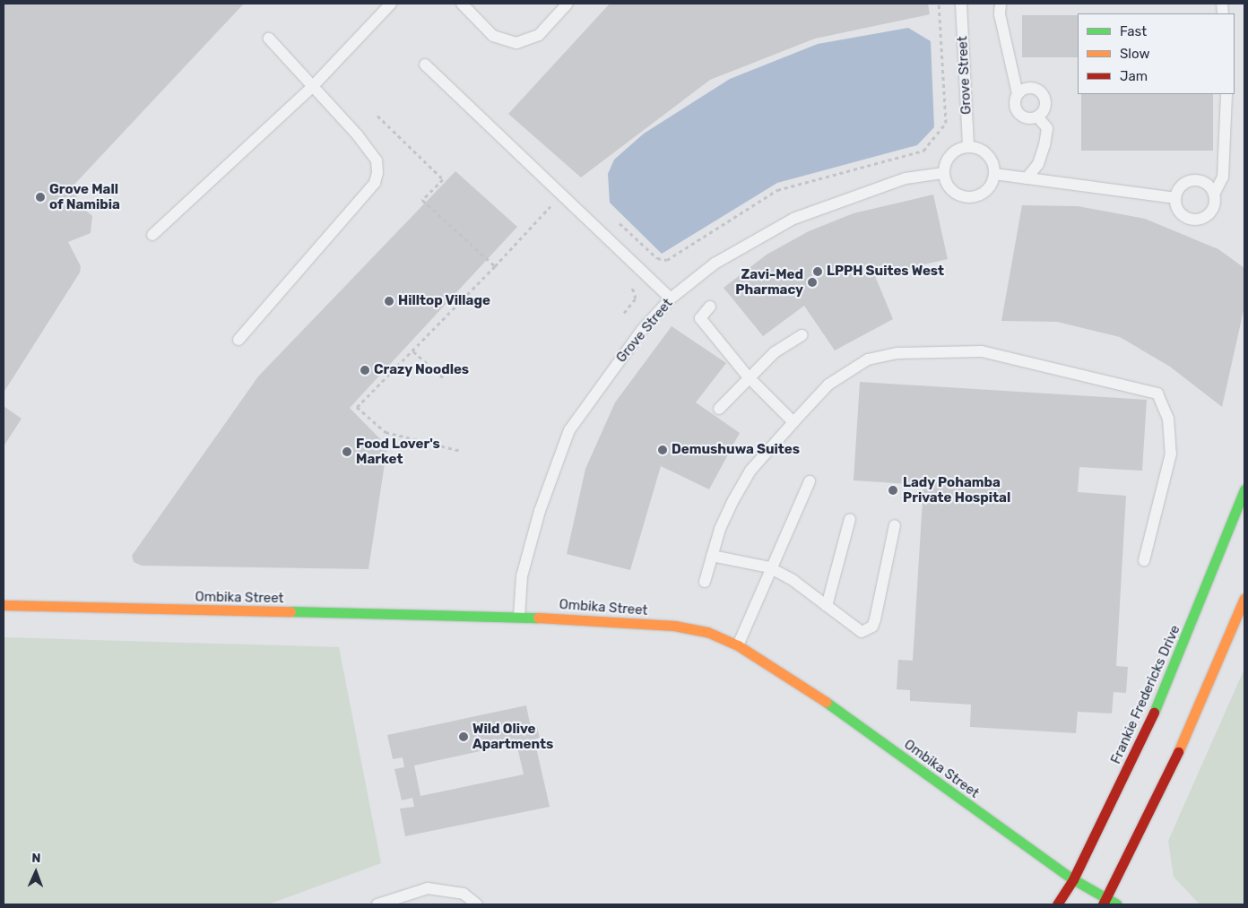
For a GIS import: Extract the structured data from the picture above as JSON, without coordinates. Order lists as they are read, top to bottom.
{
  "streets": {
    "street": ["Ombika Street", "Frankie Fredericks Drive"],
    "lane": ["Grove Street"]
  },
  "crossings": [
    ["Grove Street", "Ombika Street"],
    ["Ombika Street", "Frankie Fredericks Drive"]
  ],
  "places": [
    "Grove Mall of Namibia",
    "LPPH Suites West",
    "Zavi-Med Pharmacy",
    "Hilltop Village",
    "Crazy Noodles",
    "Demushuwa Suites",
    "Food Lover's Market",
    "Lady Pohamba Private Hospital",
    "Wild Olive Apartments"
  ],
  "legend": ["Fast", "Slow", "Jam"],
  "north": "top"
}
